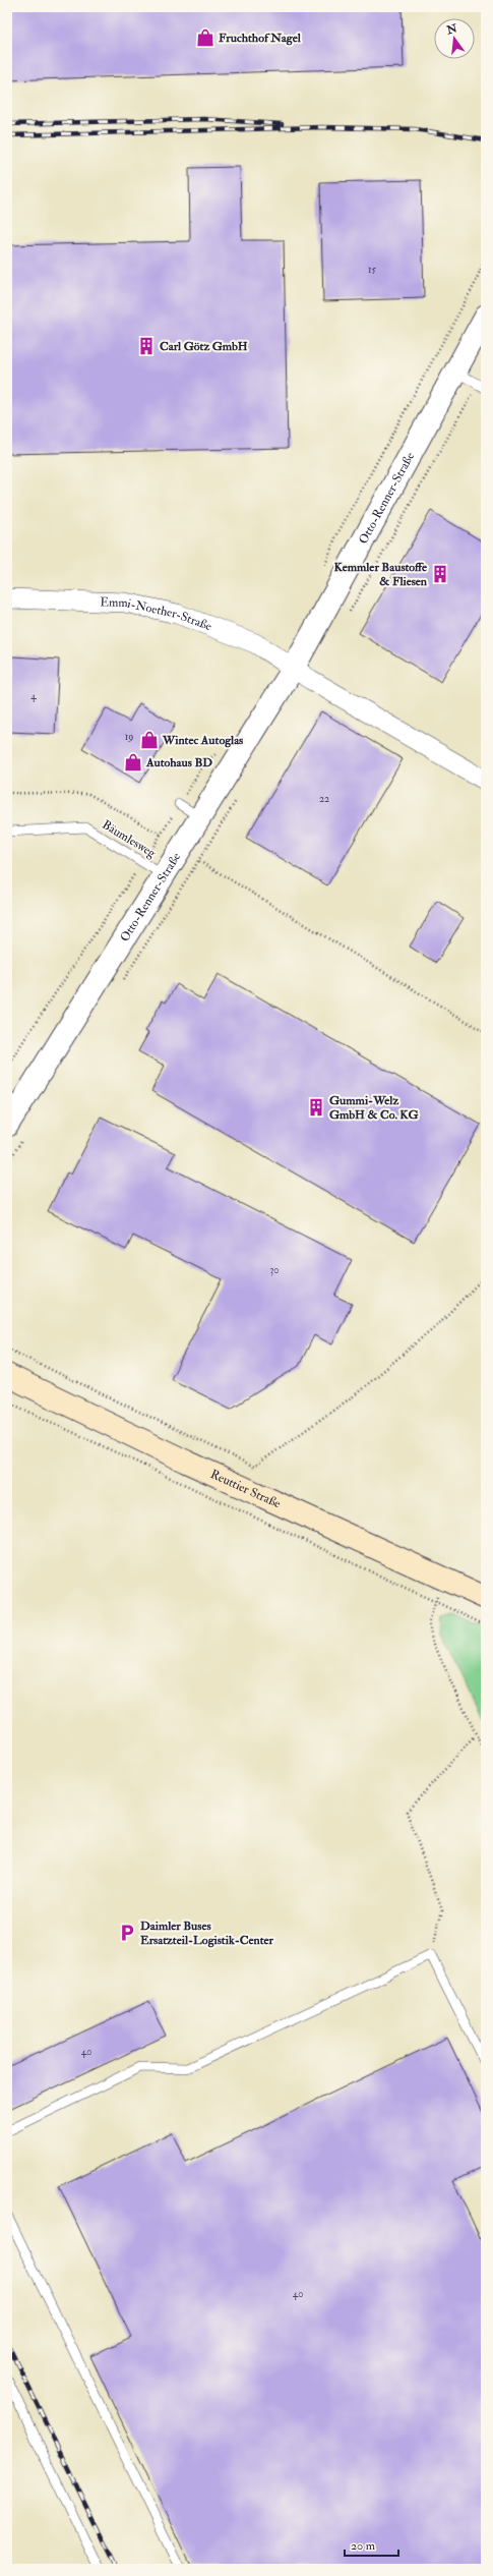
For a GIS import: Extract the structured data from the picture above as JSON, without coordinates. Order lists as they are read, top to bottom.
{
  "streets": {
    "main road": ["Reuttier Straße"],
    "street": ["Otto-Renner-Straße", "Emmi-Noether-Straße"],
    "lane": ["Bäumlesweg"]
  },
  "crossings": [
    ["Otto-Renner-Straße", "Emmi-Noether-Straße"],
    ["Otto-Renner-Straße", "Bäumlesweg"]
  ],
  "places": {
    "shop": ["Fruchthof Nagel", "Wintec Autoglas", "Autohaus BD"],
    "building": ["Carl Götz GmbH", "Kemmler Baustoffe & Fliesen", "Gummi-Welz GmbH & Co. KG"],
    "parking": ["Daimler Buses Ersatzteil-Logistik-Center"]
  },
  "house_numbers": [
    "15",
    "4",
    "19",
    "22",
    "30",
    "40",
    "40"
  ],
  "scale_bar": "20 m",
  "north": "top"
}
